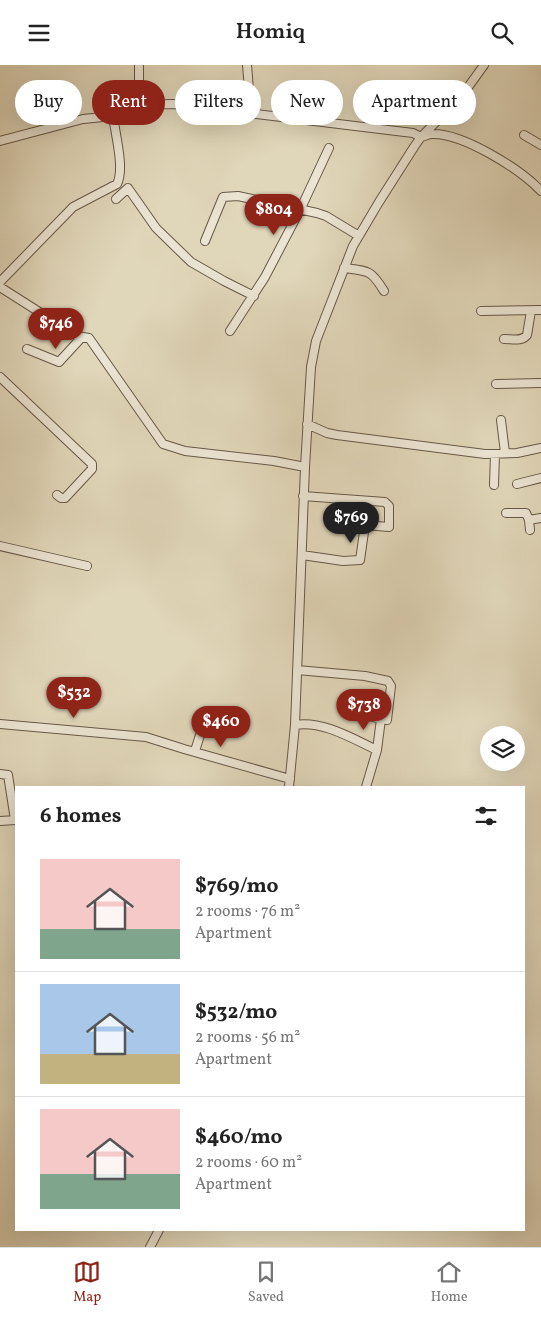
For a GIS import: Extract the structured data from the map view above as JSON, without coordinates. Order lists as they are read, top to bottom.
{
  "page": {
    "header": "Homiq",
    "chip": [
      "Buy",
      "Rent",
      "Filters",
      "New",
      "Apartment"
    ],
    "price": [
      "$804",
      "$746",
      "$769",
      "$532",
      "$738",
      "$460"
    ],
    "heading": "6 homes",
    "list": [
      {
        "name": "$769/mo",
        "note": "2 rooms · 76 m² · Apartment"
      },
      {
        "name": "$532/mo",
        "note": "2 rooms · 56 m² · Apartment"
      },
      {
        "name": "$460/mo",
        "note": "2 rooms · 60 m² · Apartment"
      }
    ],
    "tabs": ["Map", "Saved", "Home"]
  }
}
